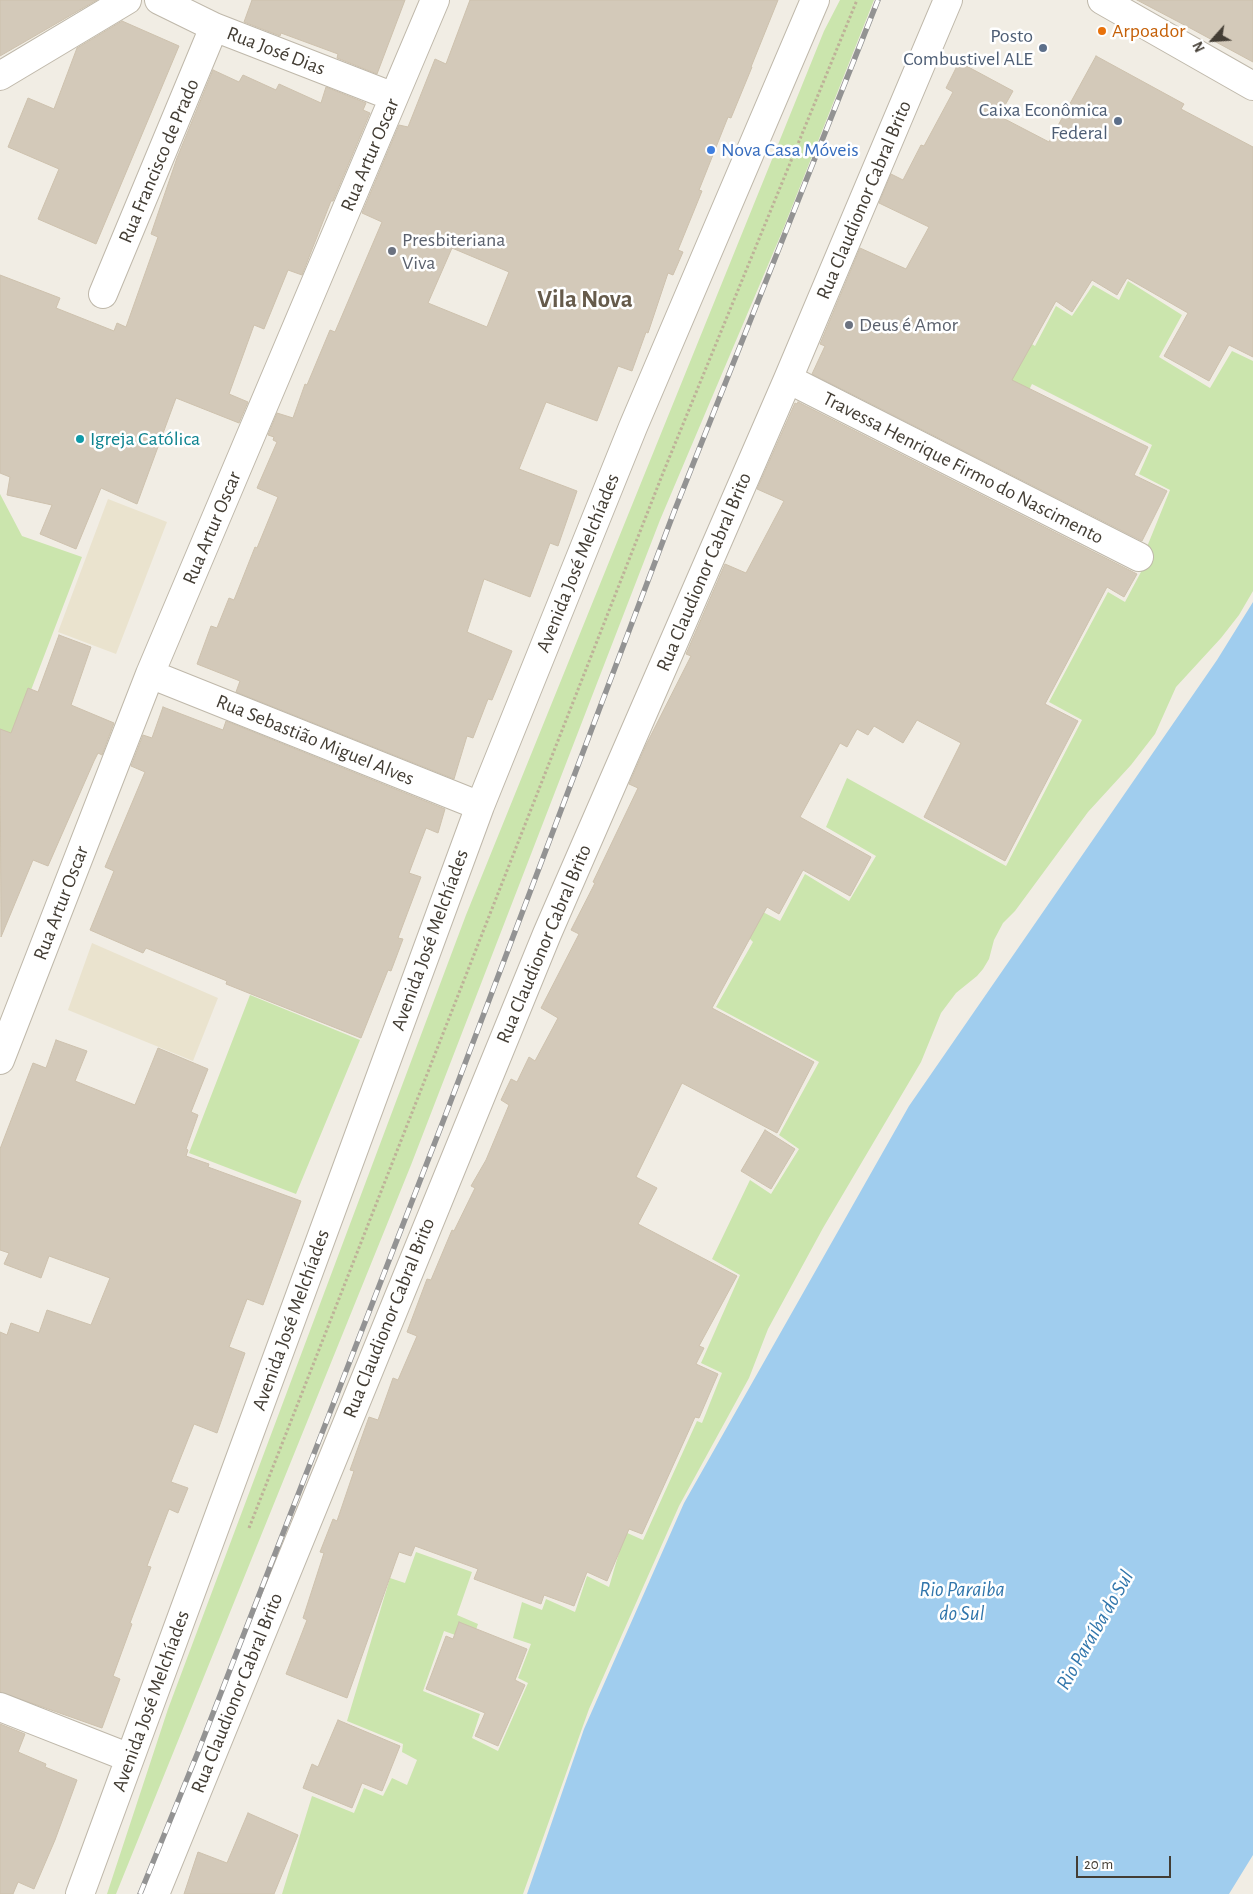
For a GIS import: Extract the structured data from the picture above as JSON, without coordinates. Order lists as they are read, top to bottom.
{
  "streets": {
    "street": [
      "Rua José Dias",
      "Rua Artur Oscar",
      "Rua Francisco de Prado",
      "Rua Claudionor Cabral Brito",
      "Travessa Henrique Firmo do Nascimento",
      "Avenida José Melchíades",
      "Rua Sebastião Miguel Alves"
    ]
  },
  "crossings": [
    ["Rua José Dias", "Rua Artur Oscar"],
    ["Rua José Dias", "Rua Francisco de Prado"],
    ["Rua Artur Oscar", "Rua Sebastião Miguel Alves"],
    ["Rua Claudionor Cabral Brito", "Travessa Henrique Firmo do Nascimento"],
    ["Avenida José Melchíades", "Rua Sebastião Miguel Alves"]
  ],
  "districts": ["Vila Nova"],
  "water": ["Rio Paraiba do Sul", "Rio Paraíba do Sul"],
  "places": [
    "Arpoador",
    "Posto Combustivel ALE",
    "Caixa Econômica Federal",
    "Nova Casa Móveis",
    "Presbiteriana Viva",
    "Deus é Amor",
    "Igreja Católica"
  ],
  "scale_bar": "20 m",
  "north": "bottom left"
}
